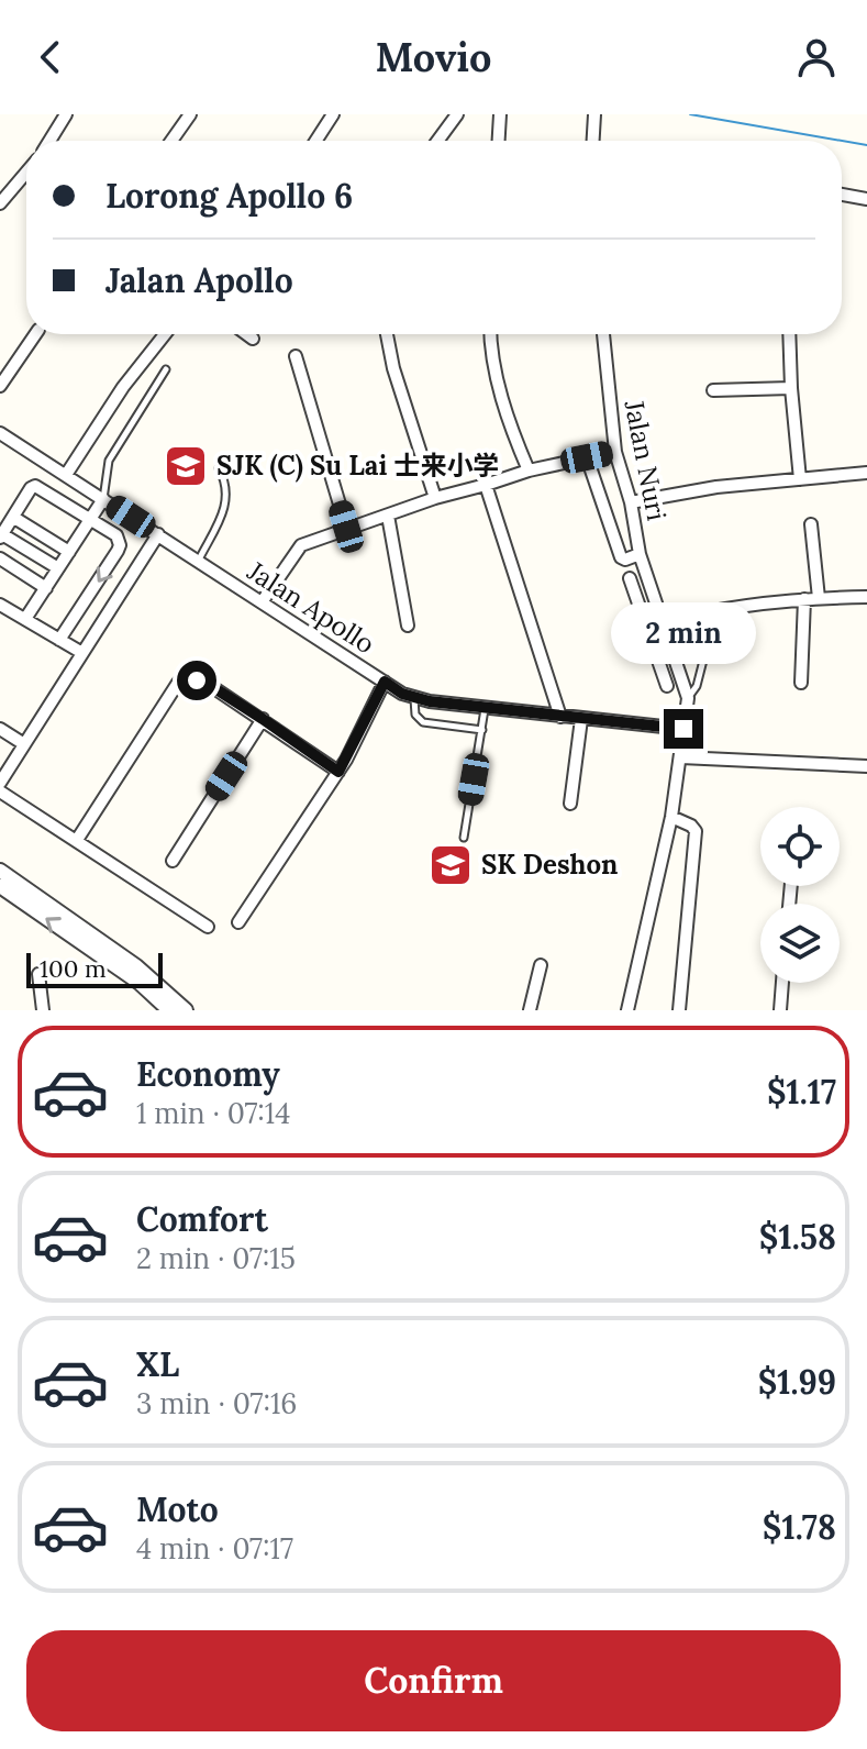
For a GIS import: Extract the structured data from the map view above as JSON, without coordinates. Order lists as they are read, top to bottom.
{
  "streets": {
    "street": ["Jalan Nuri", "Jalan Apollo"]
  },
  "crossings": [
    ["Jalan Nuri", "Jalan Apollo"]
  ],
  "places": {
    "school or university": ["SJK (C) Su Lai 士来小学", "SK Deshon"]
  },
  "scale_bar": "100 m",
  "page": {
    "header": "Movio",
    "banner": ["Lorong Apollo 6", "Jalan Apollo"],
    "bubble": "2 min",
    "scale": "100 m",
    "list": [
      {
        "name": "Economy",
        "note": "1 min · 07:14",
        "value": "$1.17"
      },
      {
        "name": "Comfort",
        "note": "2 min · 07:15",
        "value": "$1.58"
      },
      {
        "name": "XL",
        "note": "3 min · 07:16",
        "value": "$1.99"
      },
      {
        "name": "Moto",
        "note": "4 min · 07:17",
        "value": "$1.78"
      }
    ],
    "buttons": "Confirm"
  }
}
